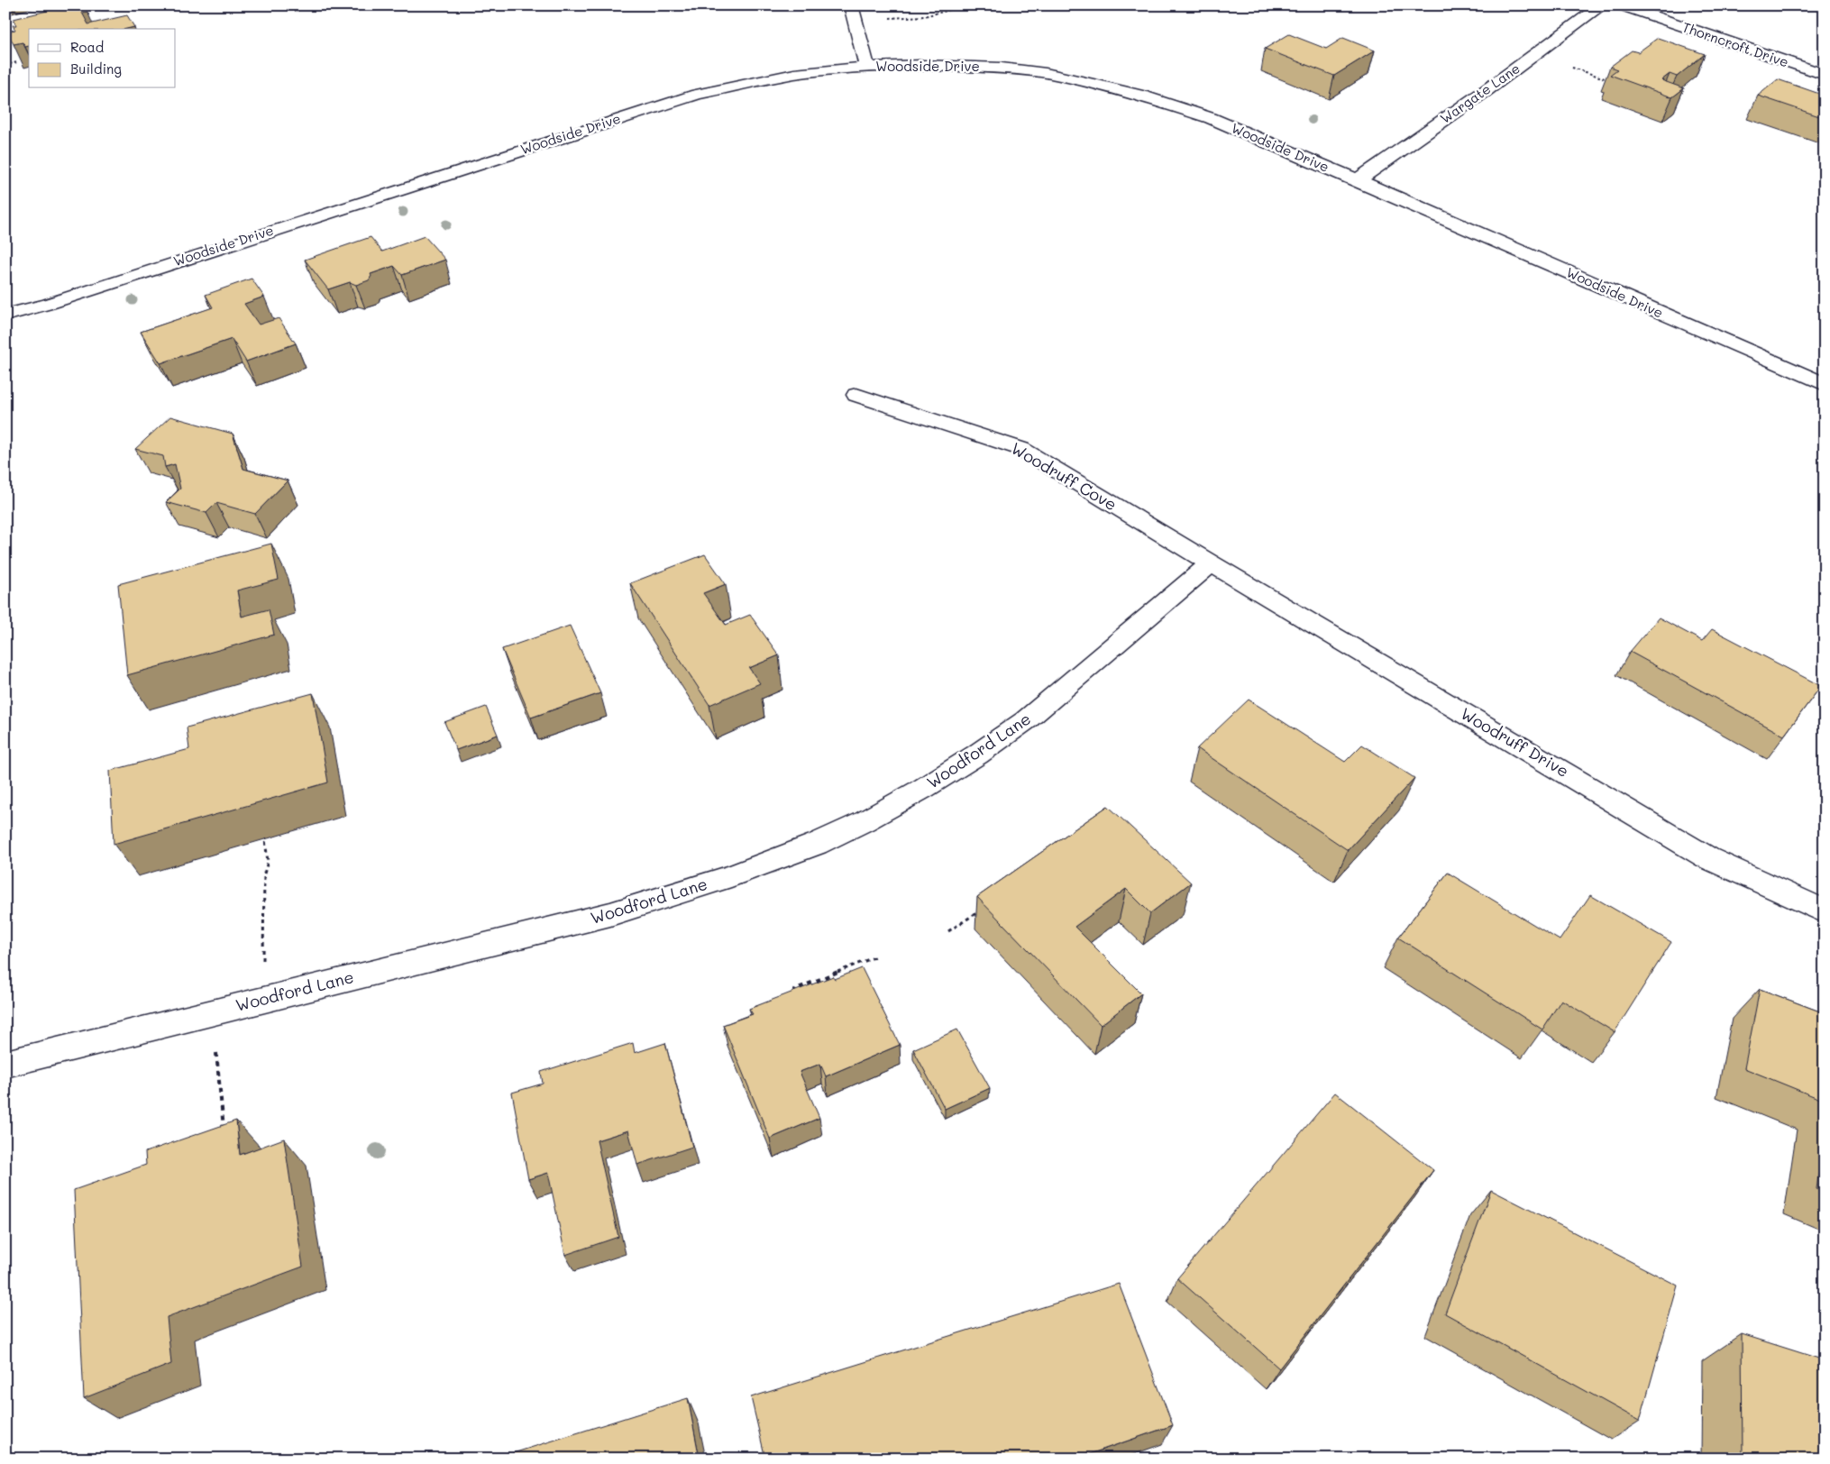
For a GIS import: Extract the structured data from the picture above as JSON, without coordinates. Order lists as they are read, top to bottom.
{
  "streets": {
    "street": [
      "Thorncroft Drive",
      "Woodside Drive",
      "Wargate Lane",
      "Woodruff Cove",
      "Woodruff Drive",
      "Woodford Lane"
    ]
  },
  "crossings": [
    ["Woodside Drive", "Wargate Lane"],
    ["Woodruff Cove", "Woodruff Drive"],
    ["Woodruff Cove", "Woodford Lane"],
    ["Woodruff Drive", "Woodford Lane"]
  ],
  "legend": ["Road", "Building"]
}
